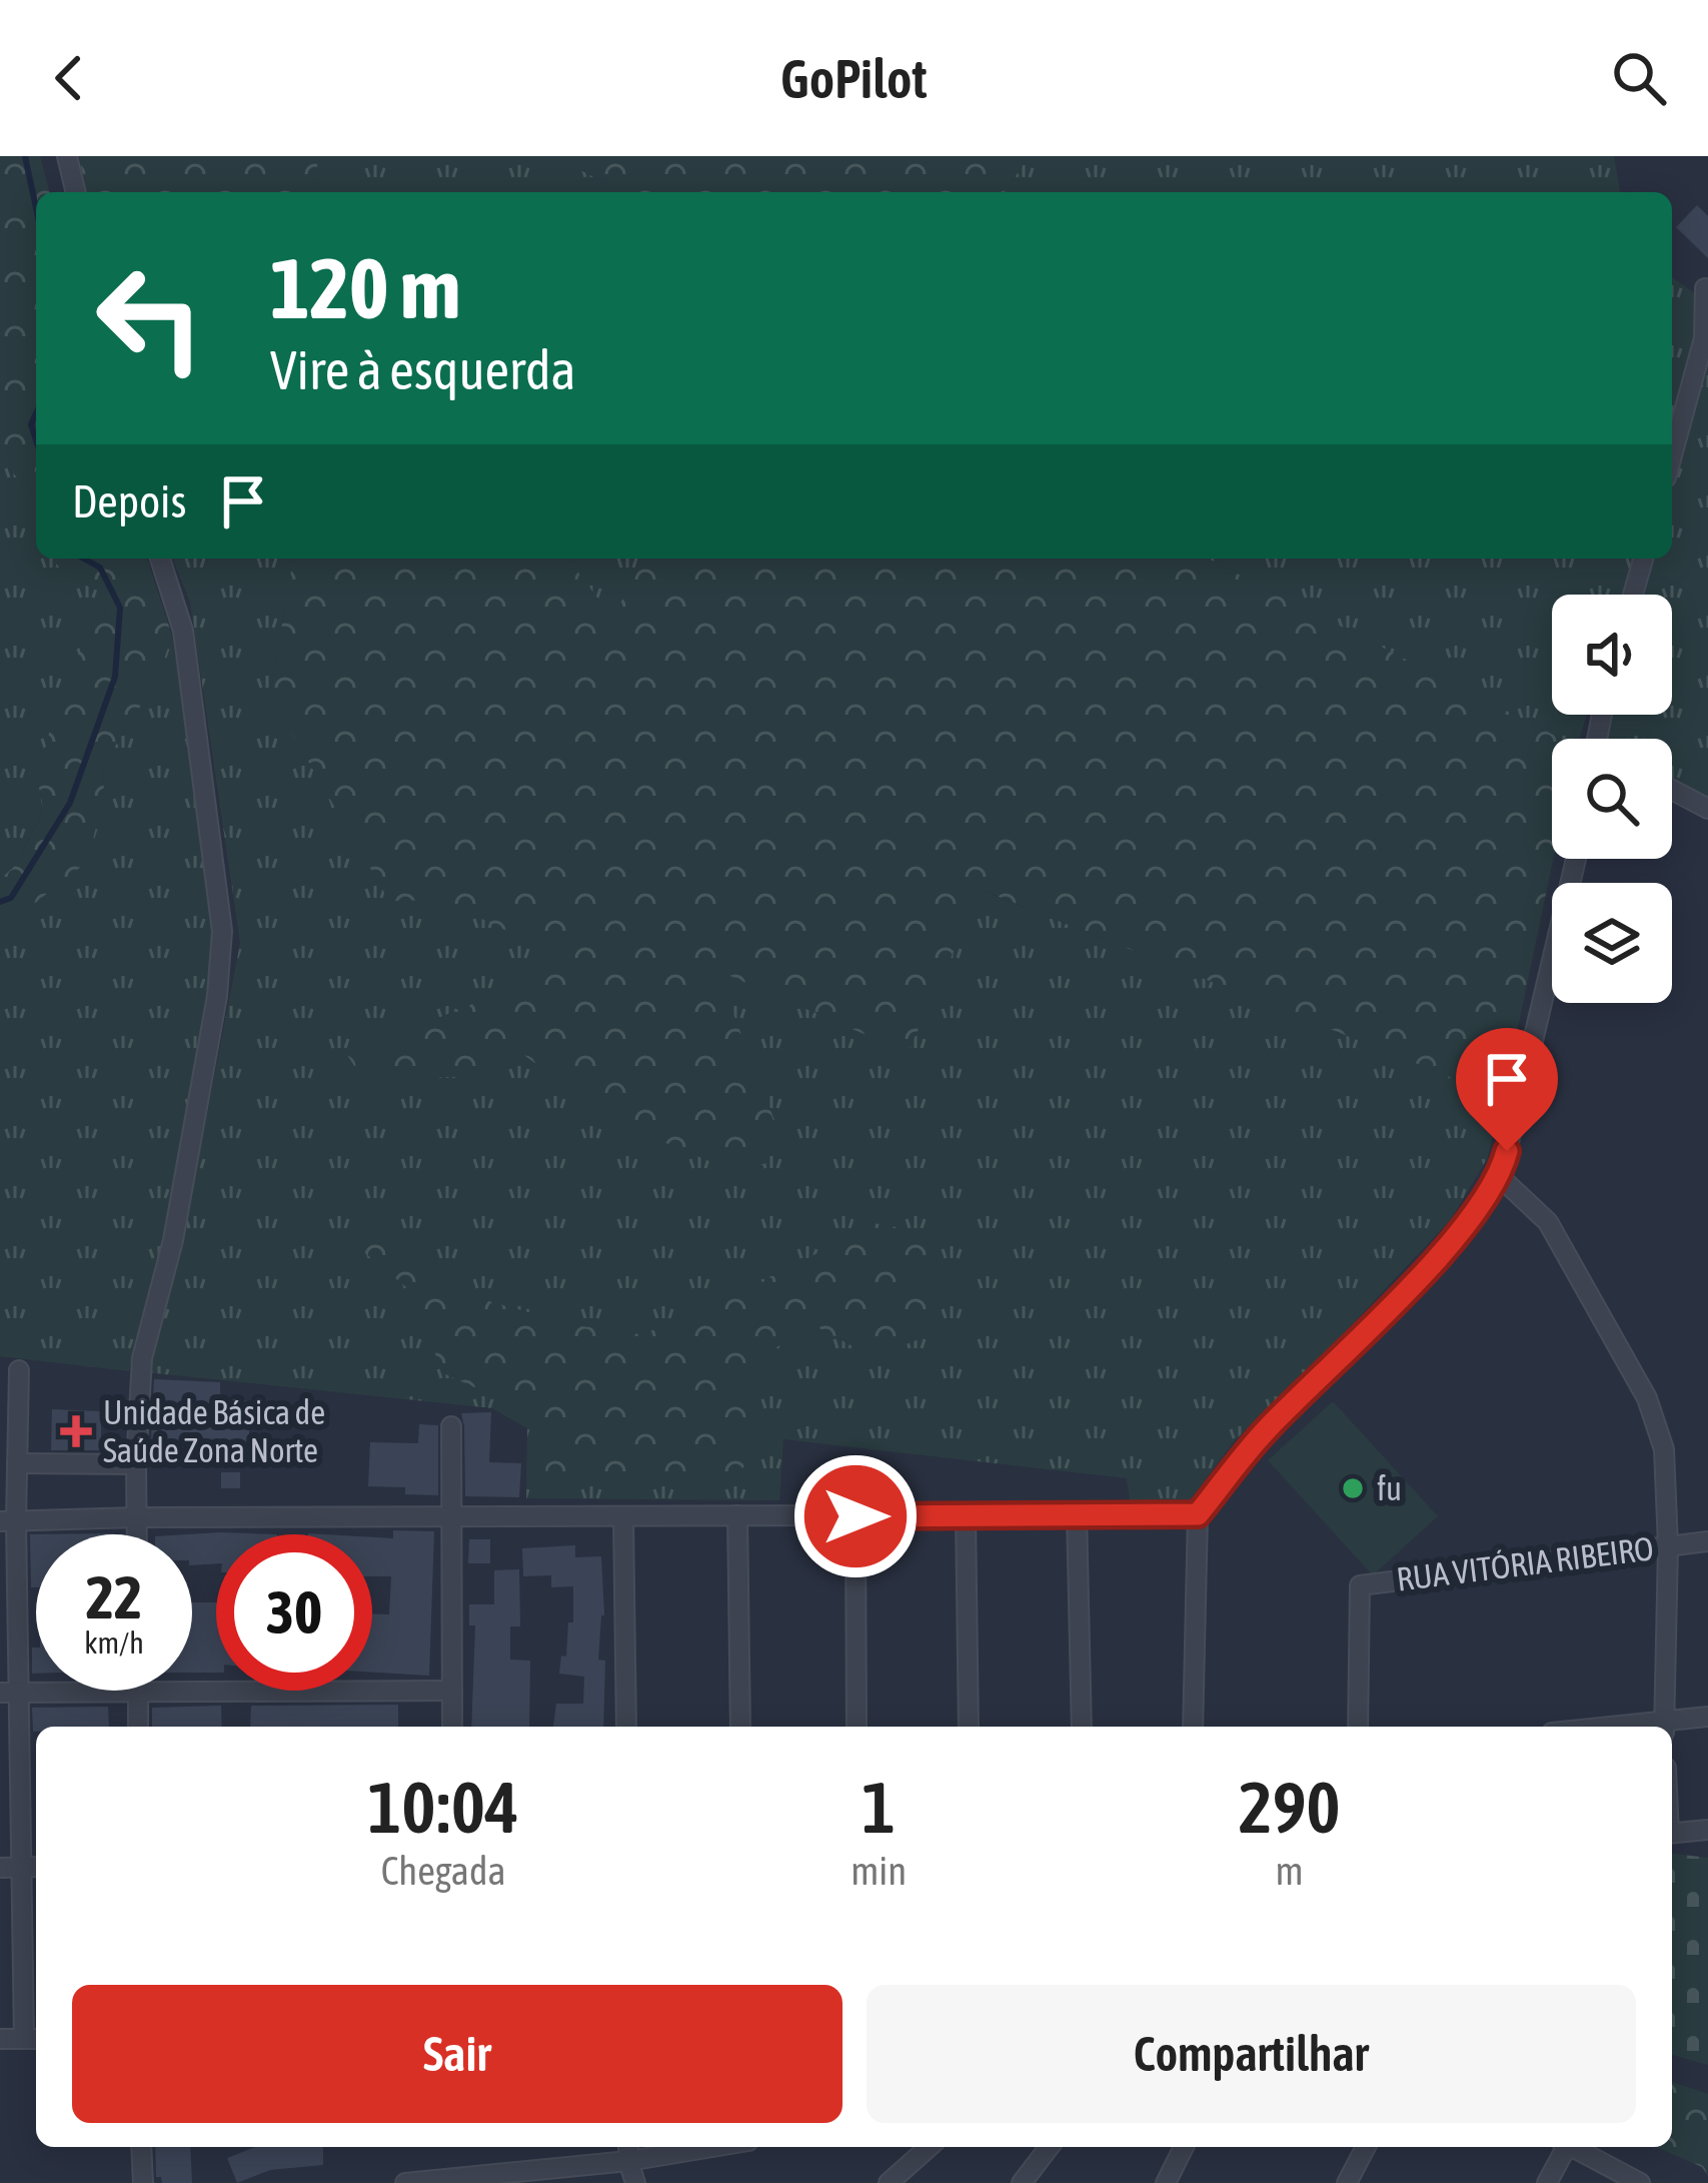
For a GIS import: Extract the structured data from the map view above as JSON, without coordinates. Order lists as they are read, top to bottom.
{
  "streets": {
    "street": ["RUA VITÓRIA RIBEIRO"]
  },
  "places": {
    "health": ["Unidade Básica de Saúde Zona Norte"],
    "other": ["fu"]
  },
  "page": {
    "header": "GoPilot",
    "turn": ["120 m", "Vire à esquerda"],
    "then": "Depois",
    "speed": "22 km/h",
    "limit": "30",
    "eta": [
      "10:04",
      "Chegada",
      "1",
      "min",
      "290",
      "m"
    ],
    "buttons": ["Sair", "Compartilhar"]
  }
}
